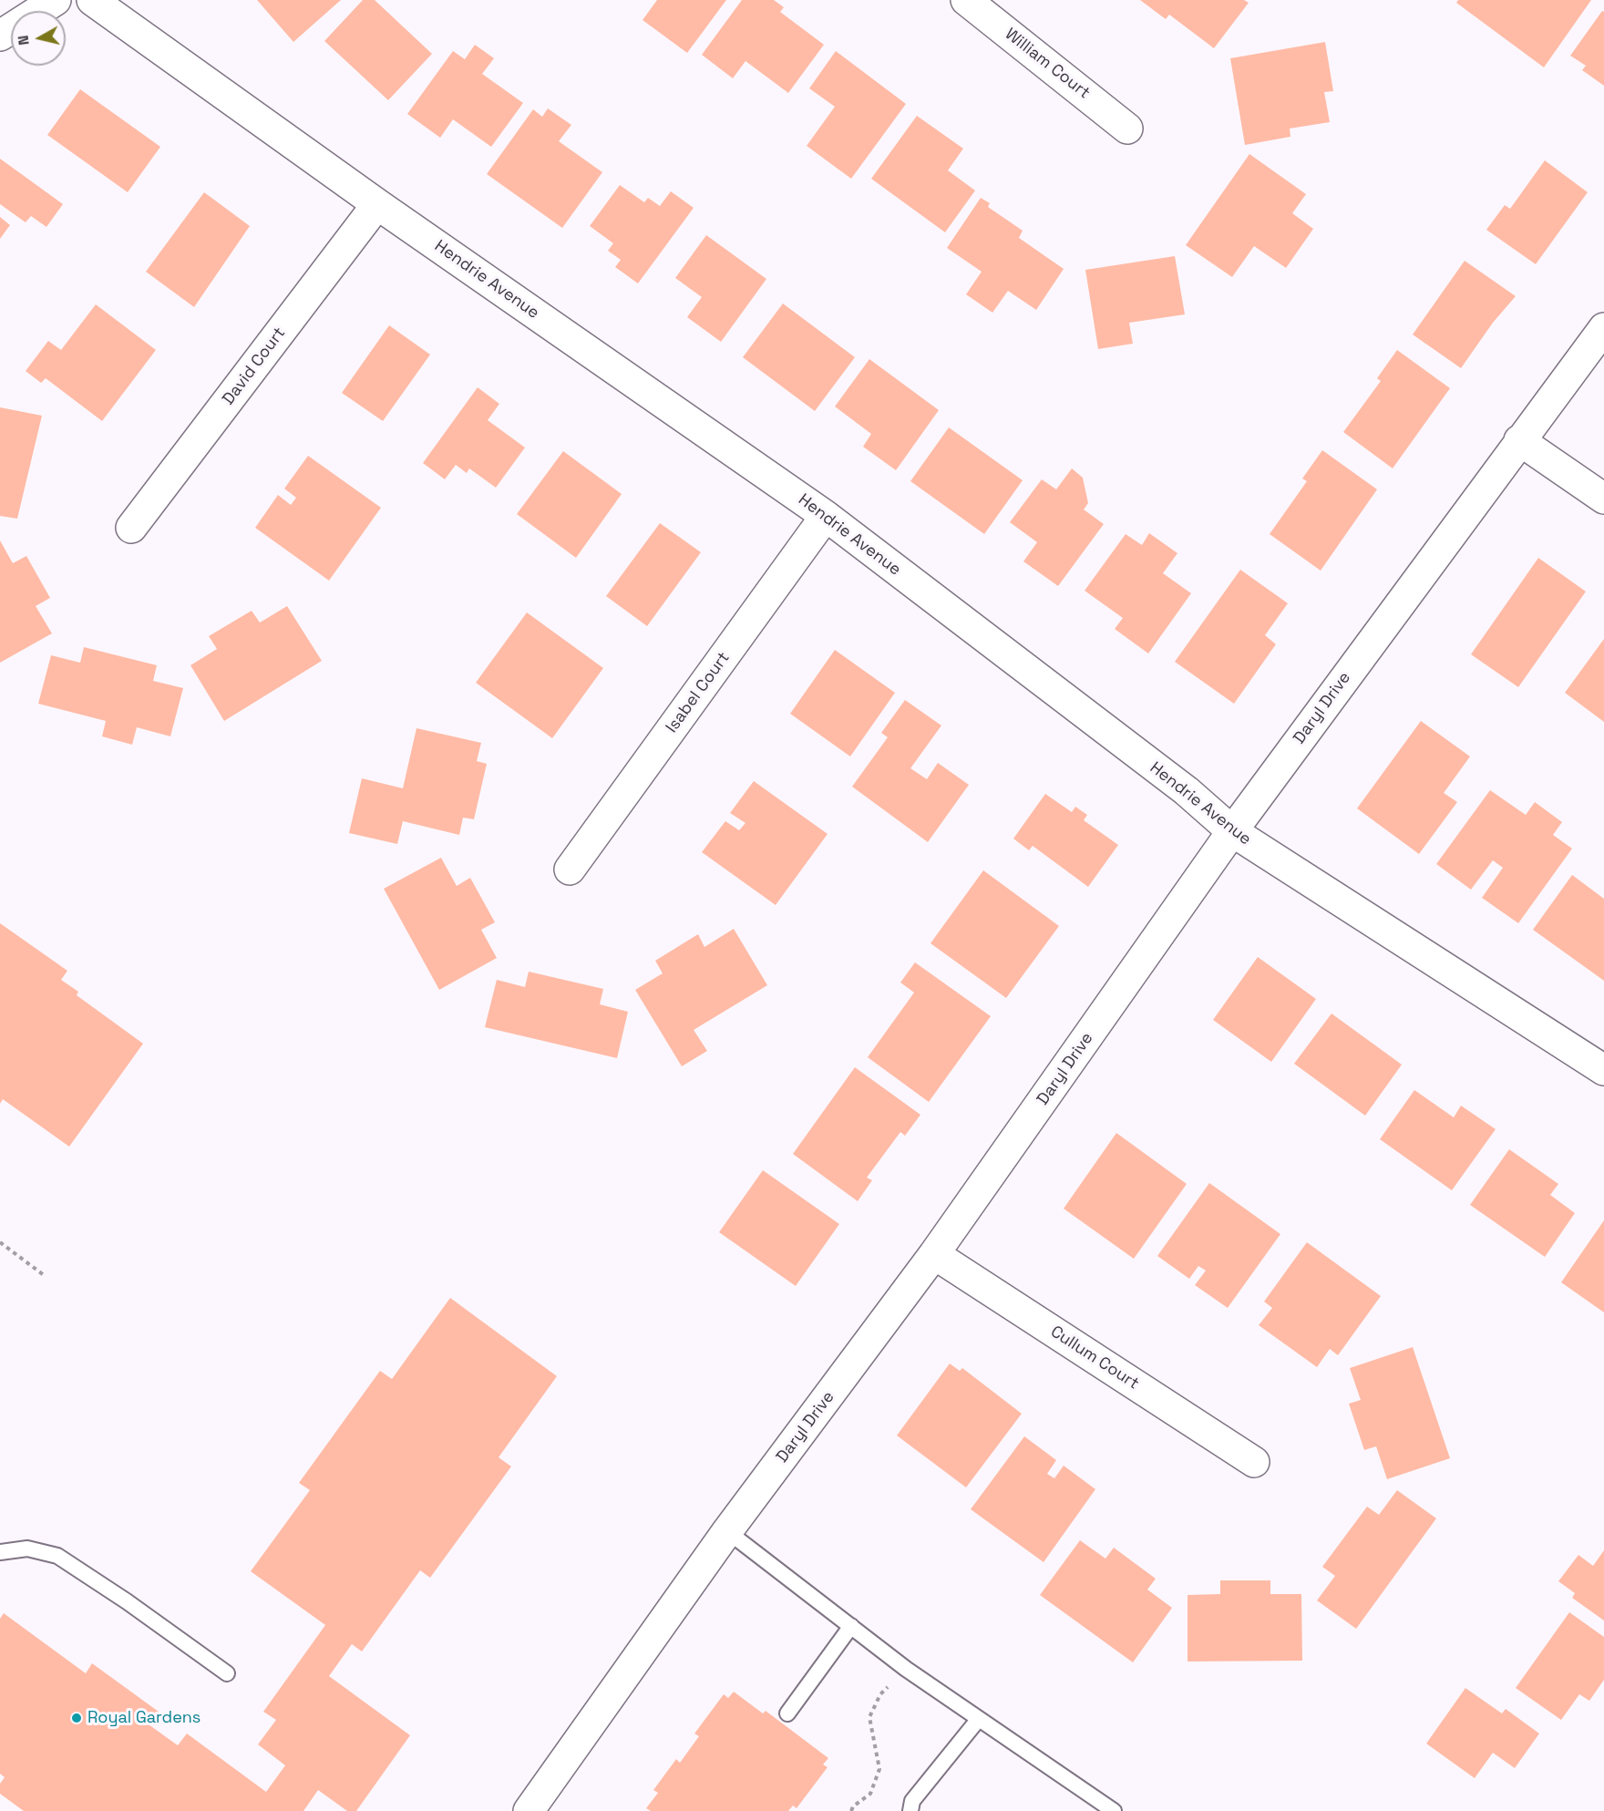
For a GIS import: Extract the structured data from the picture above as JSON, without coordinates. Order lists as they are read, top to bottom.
{
  "streets": {
    "street": [
      "William Court",
      "Hendrie Avenue",
      "David Court",
      "Isabel Court",
      "Daryl Drive",
      "Cullum Court"
    ]
  },
  "crossings": [
    ["Hendrie Avenue", "David Court"],
    ["Hendrie Avenue", "Isabel Court"],
    ["Hendrie Avenue", "Daryl Drive"],
    ["Daryl Drive", "Cullum Court"]
  ],
  "places": ["Royal Gardens"],
  "north": "left"
}
